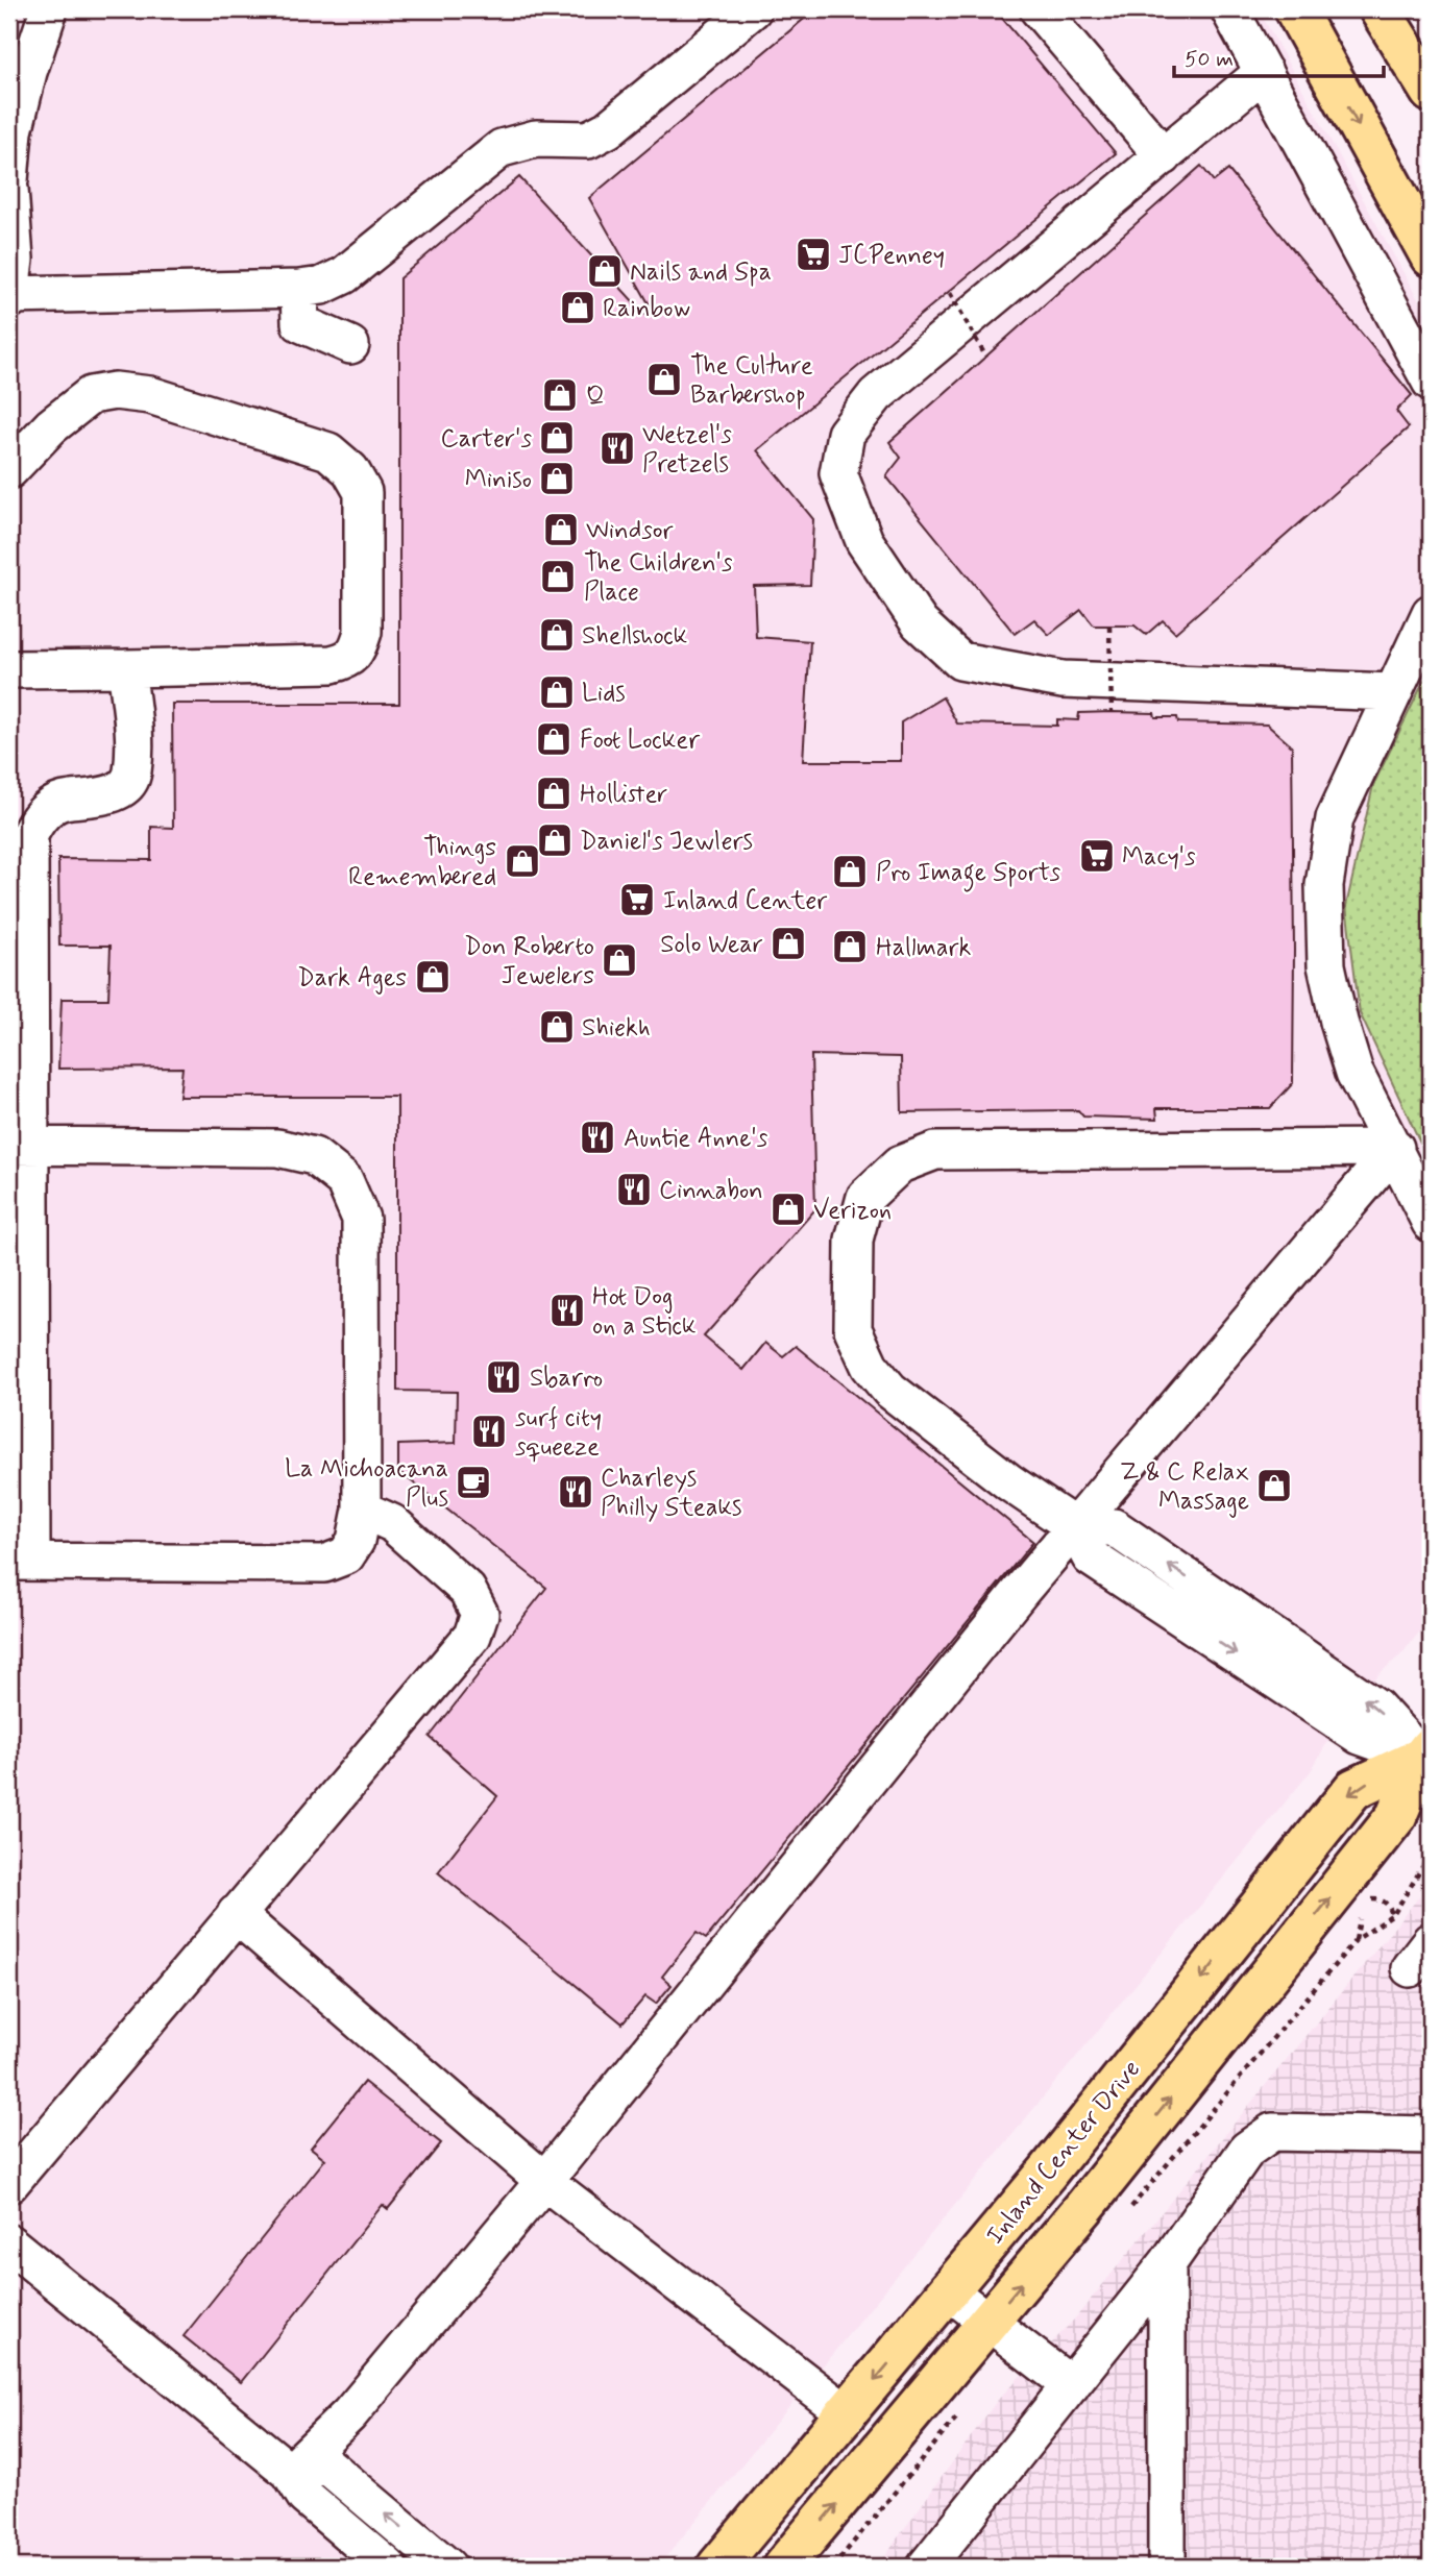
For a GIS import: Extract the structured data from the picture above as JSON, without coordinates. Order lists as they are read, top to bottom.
{
  "streets": {
    "main road": ["Inland Center Drive"]
  },
  "places": {
    "supermarket": ["JCPenney", "Macy's", "Inland Center"],
    "shop": [
      "Nails and Spa",
      "Rainbow",
      "The Culture Barbershop",
      "Q",
      "Carter's",
      "Miniso",
      "Windsor",
      "The Children's Place",
      "Shellshock",
      "Lids",
      "Foot Locker",
      "Hollister",
      "Daniel's Jewlers",
      "Things Remembered",
      "Pro Image Sports",
      "Solo Wear",
      "Hallmark",
      "Don Roberto Jewelers",
      "Dark Ages",
      "Shiekh",
      "Verizon",
      "Z & C Relax Massage"
    ],
    "restaurant": [
      "Wetzel's Pretzels",
      "Auntie Anne's",
      "Cinnabon",
      "Hot Dog on a Stick",
      "Sbarro",
      "surf city squeeze",
      "Charleys Philly Steaks"
    ],
    "cafe": ["La Michoacana Plus"]
  },
  "scale_bar": "50 m"
}
